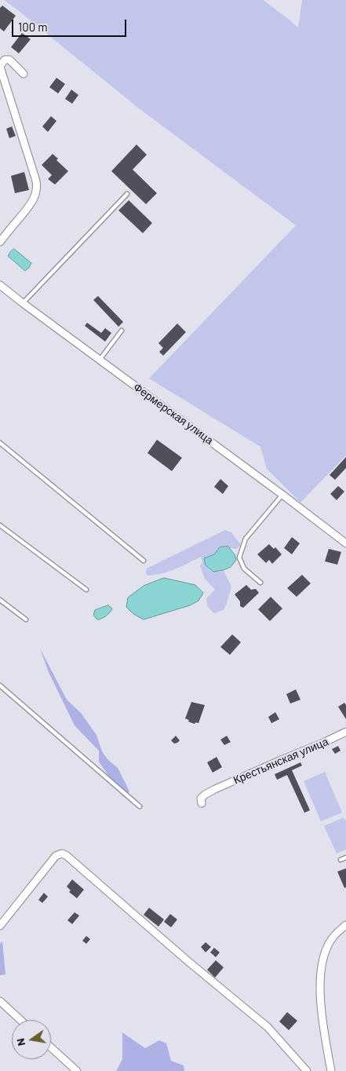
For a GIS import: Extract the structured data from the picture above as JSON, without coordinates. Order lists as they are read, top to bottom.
{
  "streets": {
    "street": ["Фермерская улица", "Крестьянская улица"]
  },
  "scale_bar": "100 m",
  "north": "left"
}
